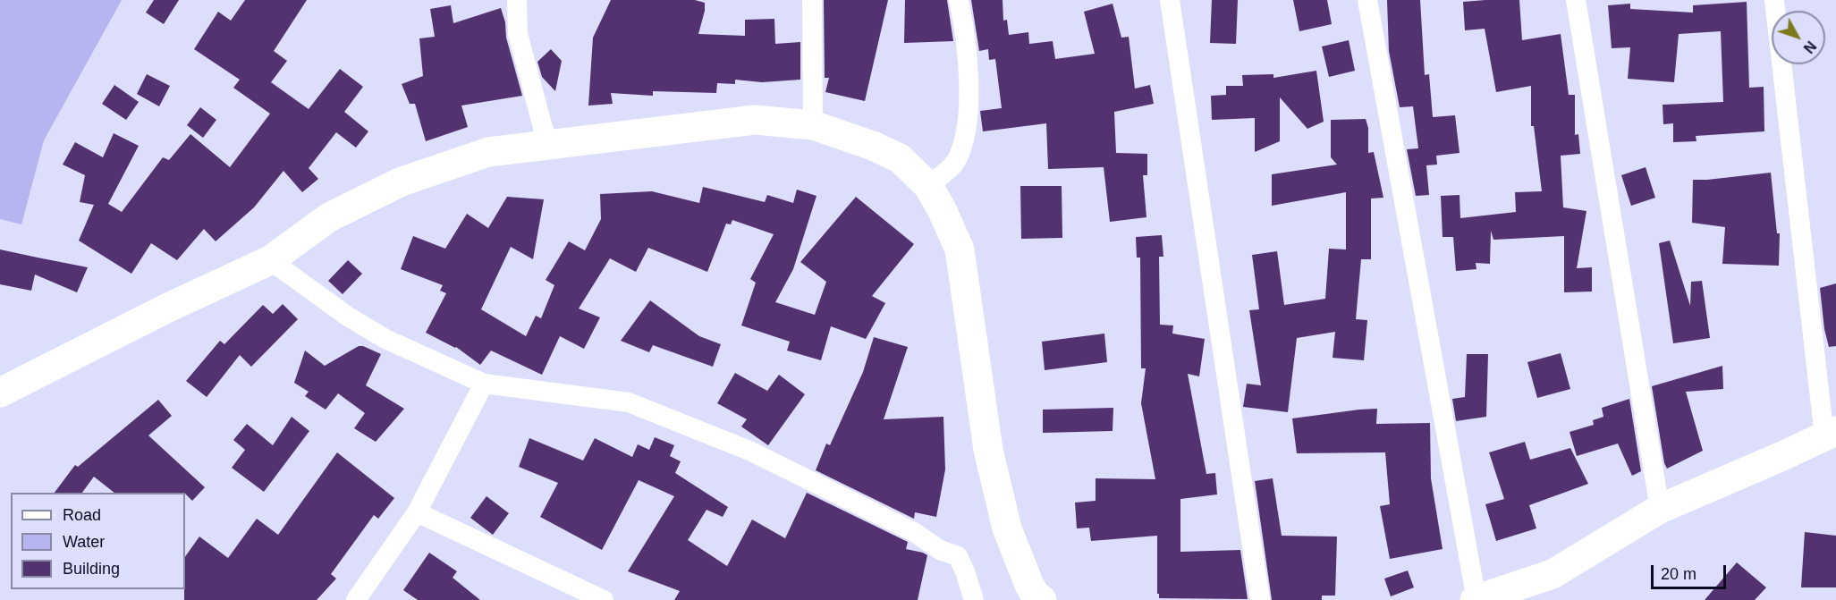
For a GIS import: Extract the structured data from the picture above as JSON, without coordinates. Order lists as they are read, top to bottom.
{
  "legend": ["Road", "Water", "Building"],
  "scale_bar": "20 m",
  "north": "bottom right"
}
